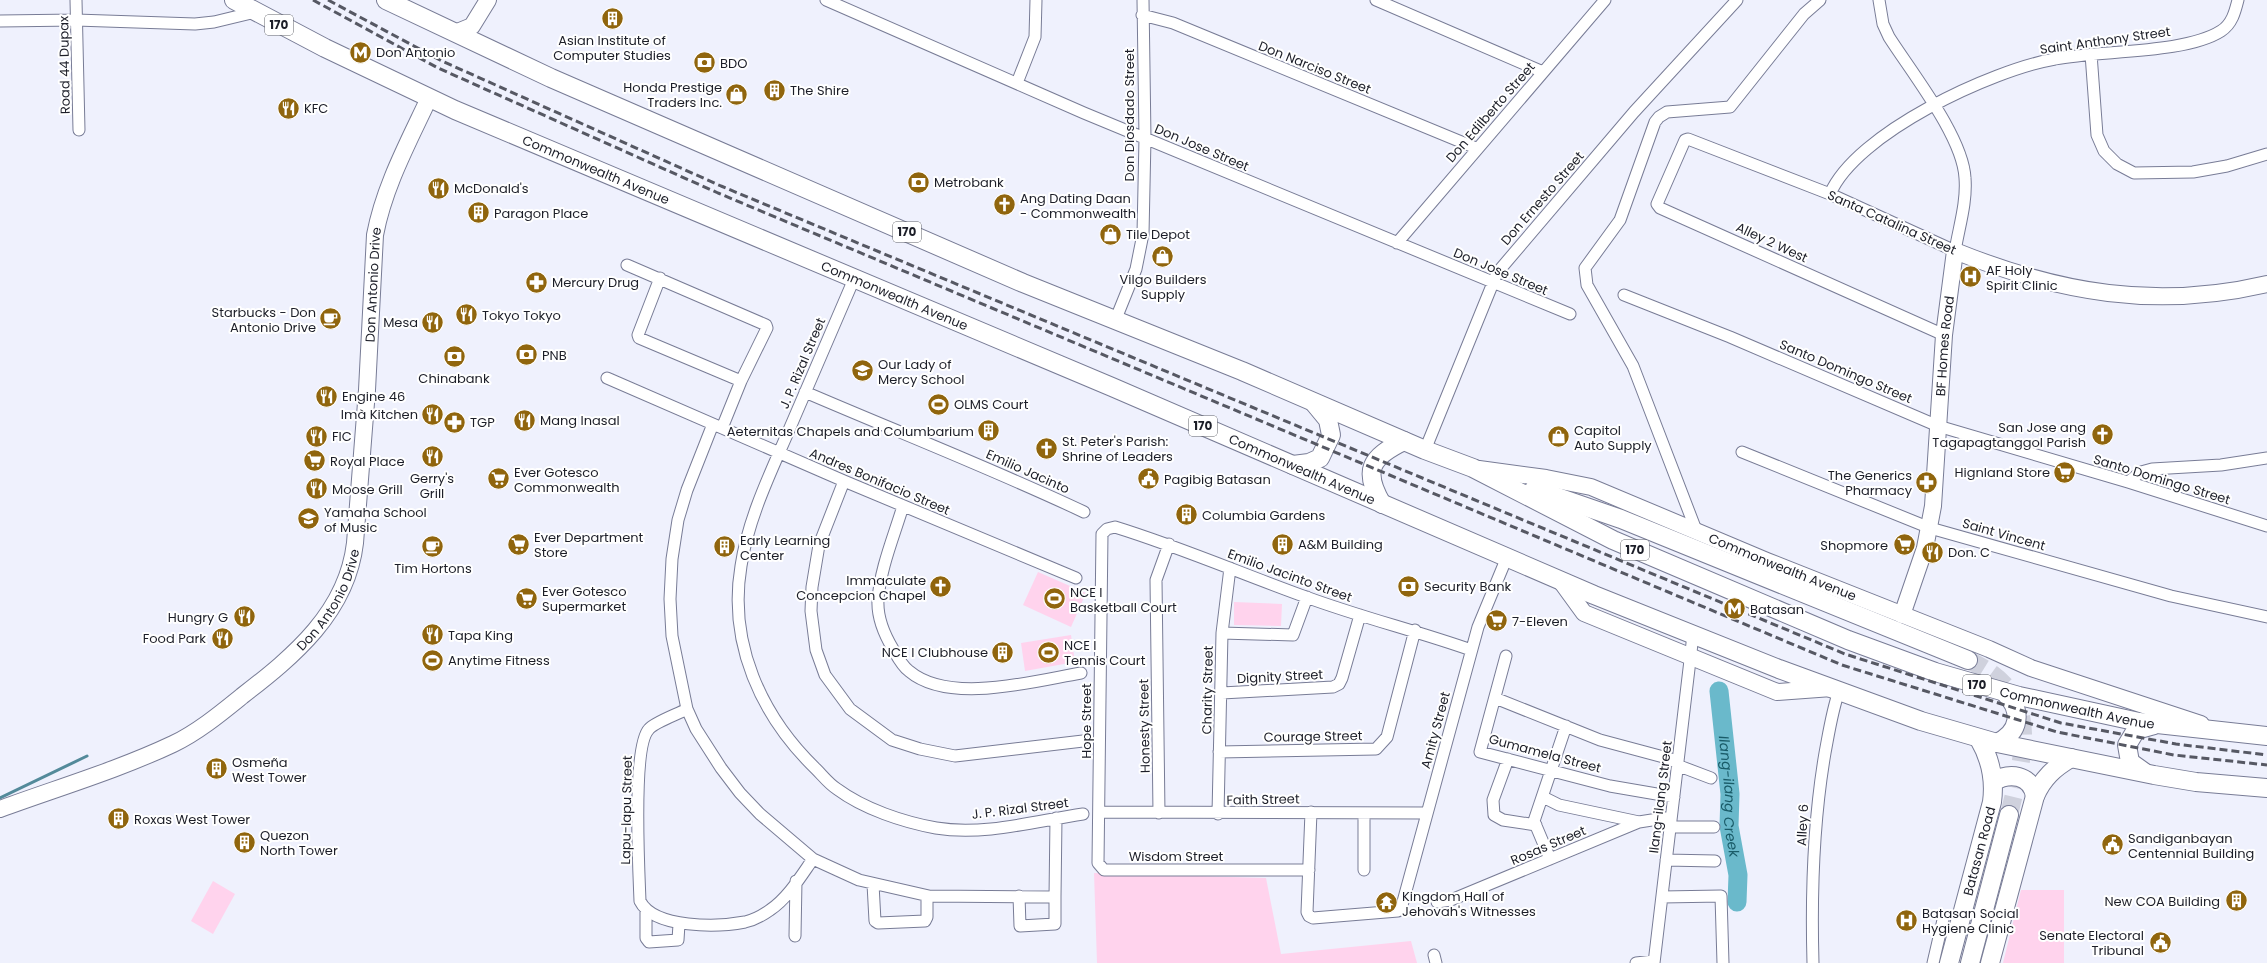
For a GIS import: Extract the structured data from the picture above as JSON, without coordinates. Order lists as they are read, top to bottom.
{
  "streets": {
    "main road": ["170", "Commonwealth Avenue", "Batasan Road"],
    "street": [
      "Saint Anthony Street",
      "Road 44 Dupax",
      "Don Narciso Street",
      "Don Edilberto Street",
      "Don Diosdado Street",
      "Don Jose Street",
      "Don Ernesto Street",
      "Santa Catalina Street",
      "Alley 2 West",
      "Don Antonio Drive",
      "BF Homes Road",
      "J. P. Rizal Street",
      "Santo Domingo Street",
      "Emilio Jacinto",
      "Andres Bonifacio Street",
      "Saint Vincent",
      "Emilio Jacinto Street",
      "Dignity Street",
      "Charity Street",
      "Hope Street",
      "Honesty Street",
      "Amity Street",
      "Courage Street",
      "Gumamela Street",
      "Ilang-ilang Street",
      "Faith Street",
      "Lapu-lapu Street",
      "Alley 6",
      "Rosas Street",
      "Wisdom Street"
    ]
  },
  "crossings": [
    ["Saint Anthony Street", "Santa Catalina Street"],
    ["Saint Anthony Street", "BF Homes Road"],
    ["Don Narciso Street", "Don Edilberto Street"],
    ["Don Narciso Street", "Don Diosdado Street"],
    ["Don Edilberto Street", "Don Jose Street"],
    ["Don Diosdado Street", "Don Jose Street"],
    ["Don Diosdado Street", "Commonwealth Avenue"],
    ["Don Jose Street", "Don Ernesto Street"],
    ["Commonwealth Avenue", "Don Ernesto Street"],
    ["Commonwealth Avenue", "Don Antonio Drive"],
    ["Commonwealth Avenue", "BF Homes Road"],
    ["Commonwealth Avenue", "J. P. Rizal Street"],
    ["Commonwealth Avenue", "Amity Street"],
    ["Commonwealth Avenue", "Ilang-ilang Street"],
    ["Commonwealth Avenue", "Alley 6"],
    ["Commonwealth Avenue", "Batasan Road"],
    ["Santa Catalina Street", "Alley 2 West"],
    ["Santa Catalina Street", "BF Homes Road"],
    ["Alley 2 West", "BF Homes Road"],
    ["BF Homes Road", "Santo Domingo Street"],
    ["BF Homes Road", "Saint Vincent"],
    ["J. P. Rizal Street", "Emilio Jacinto"],
    ["J. P. Rizal Street", "Andres Bonifacio Street"],
    ["Emilio Jacinto Street", "Dignity Street"],
    ["Emilio Jacinto Street", "Charity Street"],
    ["Emilio Jacinto Street", "Hope Street"],
    ["Emilio Jacinto Street", "Honesty Street"],
    ["Emilio Jacinto Street", "Amity Street"],
    ["Emilio Jacinto Street", "Courage Street"],
    ["Dignity Street", "Charity Street"],
    ["Charity Street", "Courage Street"],
    ["Charity Street", "Faith Street"],
    ["Hope Street", "Faith Street"],
    ["Hope Street", "Wisdom Street"],
    ["Honesty Street", "Faith Street"],
    ["Amity Street", "Faith Street"],
    ["Amity Street", "Wisdom Street"],
    ["Gumamela Street", "Ilang-ilang Street"],
    ["Ilang-ilang Street", "Rosas Street"],
    ["Faith Street", "Wisdom Street"]
  ],
  "water": ["Ilang-ilang Creek"],
  "places": {
    "building": [
      "Asian Institute of Computer Studies",
      "The Shire",
      "Paragon Place",
      "Aeternitas Chapels and Columbarium",
      "Columbia Gardens",
      "A&M Building",
      "Early Learning Center",
      "NCE I Clubhouse",
      "Osmeña West Tower",
      "Roxas West Tower",
      "Quezon North Tower",
      "New COA Building"
    ],
    "metro station": ["Don Antonio", "Batasan"],
    "bank": [
      "BDO",
      "Metrobank",
      "PNB",
      "Chinabank",
      "Security Bank"
    ],
    "shop": [
      "Honda Prestige Traders Inc.",
      "Tile Depot",
      "Vilgo Builders Supply",
      "Capitol Auto Supply"
    ],
    "restaurant": [
      "KFC",
      "McDonald's",
      "Tokyo Tokyo",
      "Mesa",
      "Engine 46",
      "Imà Kitchen",
      "Mang Inasal",
      "FIC",
      "Gerry's Grill",
      "Moose Grill",
      "Don. C",
      "Hungry G",
      "Tapa King",
      "Food Park"
    ],
    "church": [
      "Ang Dating Daan - Commonwealth",
      "San Jose ang Tagapagtanggol Parish",
      "St. Peter's Parish: Shrine of Leaders",
      "Immaculate Concepcion Chapel"
    ],
    "hospital": ["AF Holy Spirit Clinic", "Batasan Social Hygiene Clinic"],
    "pharmacy": ["Mercury Drug", "TGP", "The Generics Pharmacy"],
    "cafe": ["Starbucks - Don Antonio Drive", "Tim Hortons"],
    "school or university": ["Our Lady of Mercy School", "Yamaha School of Music"],
    "sports": [
      "OLMS Court",
      "NCE I Basketball Court",
      "NCE I Tennis Court",
      "Anytime Fitness"
    ],
    "supermarket": [
      "Royal Place",
      "Hignland Store",
      "Ever Gotesco Commonwealth",
      "Ever Department Store",
      "Shopmore",
      "Ever Gotesco Supermarket",
      "7-Eleven"
    ],
    "public building": ["Pagibig Batasan", "Sandiganbayan Centennial Building", "Senate Electoral Tribunal"],
    "temple": ["Kingdom Hall of Jehovah's Witnesses"]
  }
}
